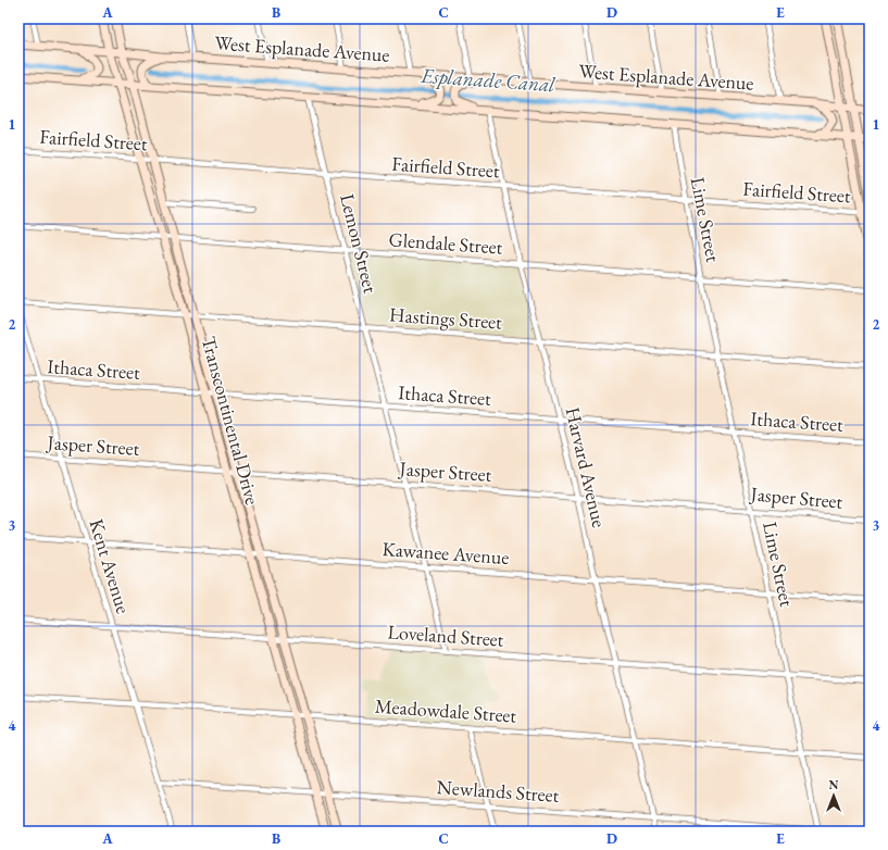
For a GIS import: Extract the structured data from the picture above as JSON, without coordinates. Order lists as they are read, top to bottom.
{
  "streets": {
    "main road": ["West Esplanade Avenue", "Transcontinental Drive"],
    "street": [
      "Fairfield Street",
      "Lime Street",
      "Lemon Street",
      "Glendale Street",
      "Hastings Street",
      "Ithaca Street",
      "Jasper Street",
      "Harvard Avenue",
      "Kawanee Avenue",
      "Kent Avenue",
      "Loveland Street",
      "Meadowdale Street",
      "Newlands Street"
    ]
  },
  "crossings": [
    ["West Esplanade Avenue", "Transcontinental Drive"],
    ["Fairfield Street", "Lime Street"],
    ["Fairfield Street", "Lemon Street"],
    ["Fairfield Street", "Transcontinental Drive"],
    ["Fairfield Street", "Harvard Avenue"],
    ["Lime Street", "Glendale Street"],
    ["Lime Street", "Hastings Street"],
    ["Lime Street", "Ithaca Street"],
    ["Lime Street", "Jasper Street"],
    ["Lime Street", "Kawanee Avenue"],
    ["Lime Street", "Loveland Street"],
    ["Lime Street", "Meadowdale Street"],
    ["Lime Street", "Newlands Street"],
    ["Lemon Street", "Glendale Street"],
    ["Lemon Street", "Hastings Street"],
    ["Lemon Street", "Ithaca Street"],
    ["Lemon Street", "Jasper Street"],
    ["Lemon Street", "Kawanee Avenue"],
    ["Lemon Street", "Loveland Street"],
    ["Glendale Street", "Transcontinental Drive"],
    ["Glendale Street", "Harvard Avenue"],
    ["Hastings Street", "Transcontinental Drive"],
    ["Hastings Street", "Harvard Avenue"],
    ["Ithaca Street", "Transcontinental Drive"],
    ["Ithaca Street", "Harvard Avenue"],
    ["Ithaca Street", "Kent Avenue"],
    ["Transcontinental Drive", "Jasper Street"],
    ["Transcontinental Drive", "Kawanee Avenue"],
    ["Transcontinental Drive", "Loveland Street"],
    ["Transcontinental Drive", "Meadowdale Street"],
    ["Transcontinental Drive", "Newlands Street"],
    ["Jasper Street", "Harvard Avenue"],
    ["Jasper Street", "Kent Avenue"],
    ["Harvard Avenue", "Kawanee Avenue"],
    ["Harvard Avenue", "Loveland Street"],
    ["Harvard Avenue", "Meadowdale Street"],
    ["Harvard Avenue", "Newlands Street"],
    ["Kawanee Avenue", "Kent Avenue"],
    ["Kent Avenue", "Loveland Street"],
    ["Kent Avenue", "Meadowdale Street"],
    ["Kent Avenue", "Newlands Street"]
  ],
  "water": ["Esplanade Canal"],
  "north": "top",
  "grid": {
    "columns": [
      "A",
      "B",
      "C",
      "D",
      "E"
    ],
    "rows": [
      "1",
      "2",
      "3",
      "4"
    ]
  }
}
